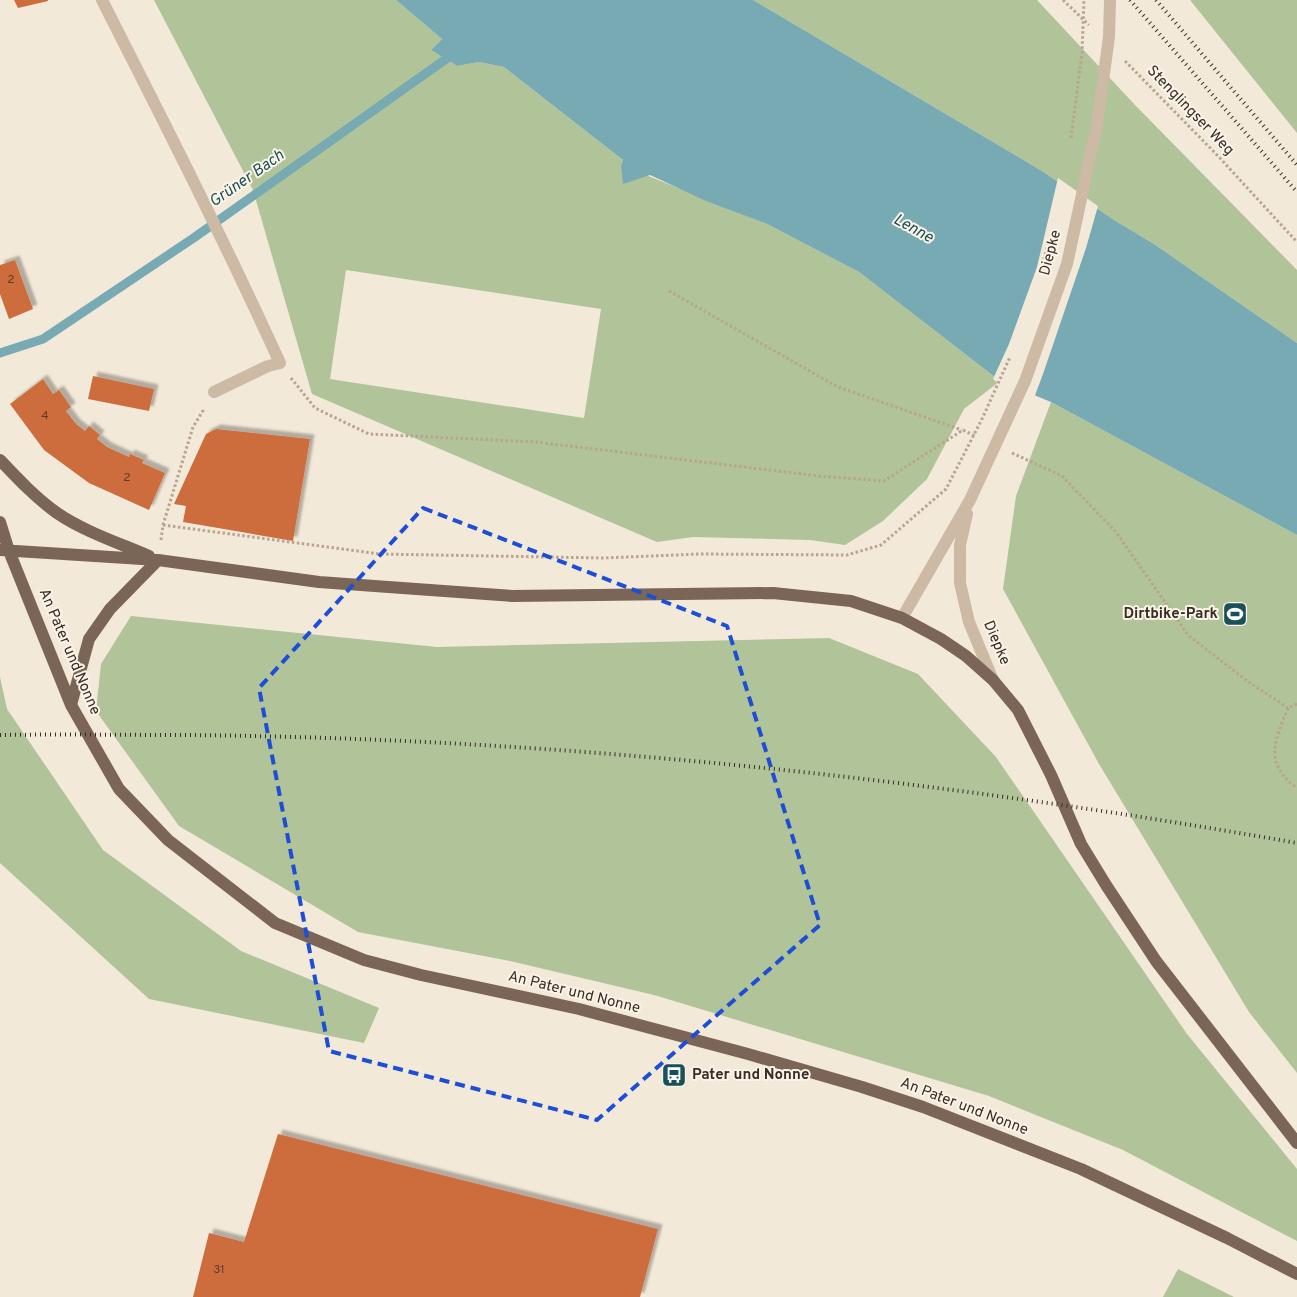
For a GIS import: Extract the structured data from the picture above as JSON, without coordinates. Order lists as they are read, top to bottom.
{
  "streets": {
    "main road": ["An Pater und Nonne"],
    "street": ["Diepke"],
    "path": ["Stenglingser Weg"]
  },
  "water": ["Grüner Bach", "Lenne"],
  "places": {
    "sports": ["Dirtbike-Park"],
    "bus stop": ["Pater und Nonne"]
  },
  "house_numbers": [
    "2",
    "4",
    "2",
    "31"
  ]
}
